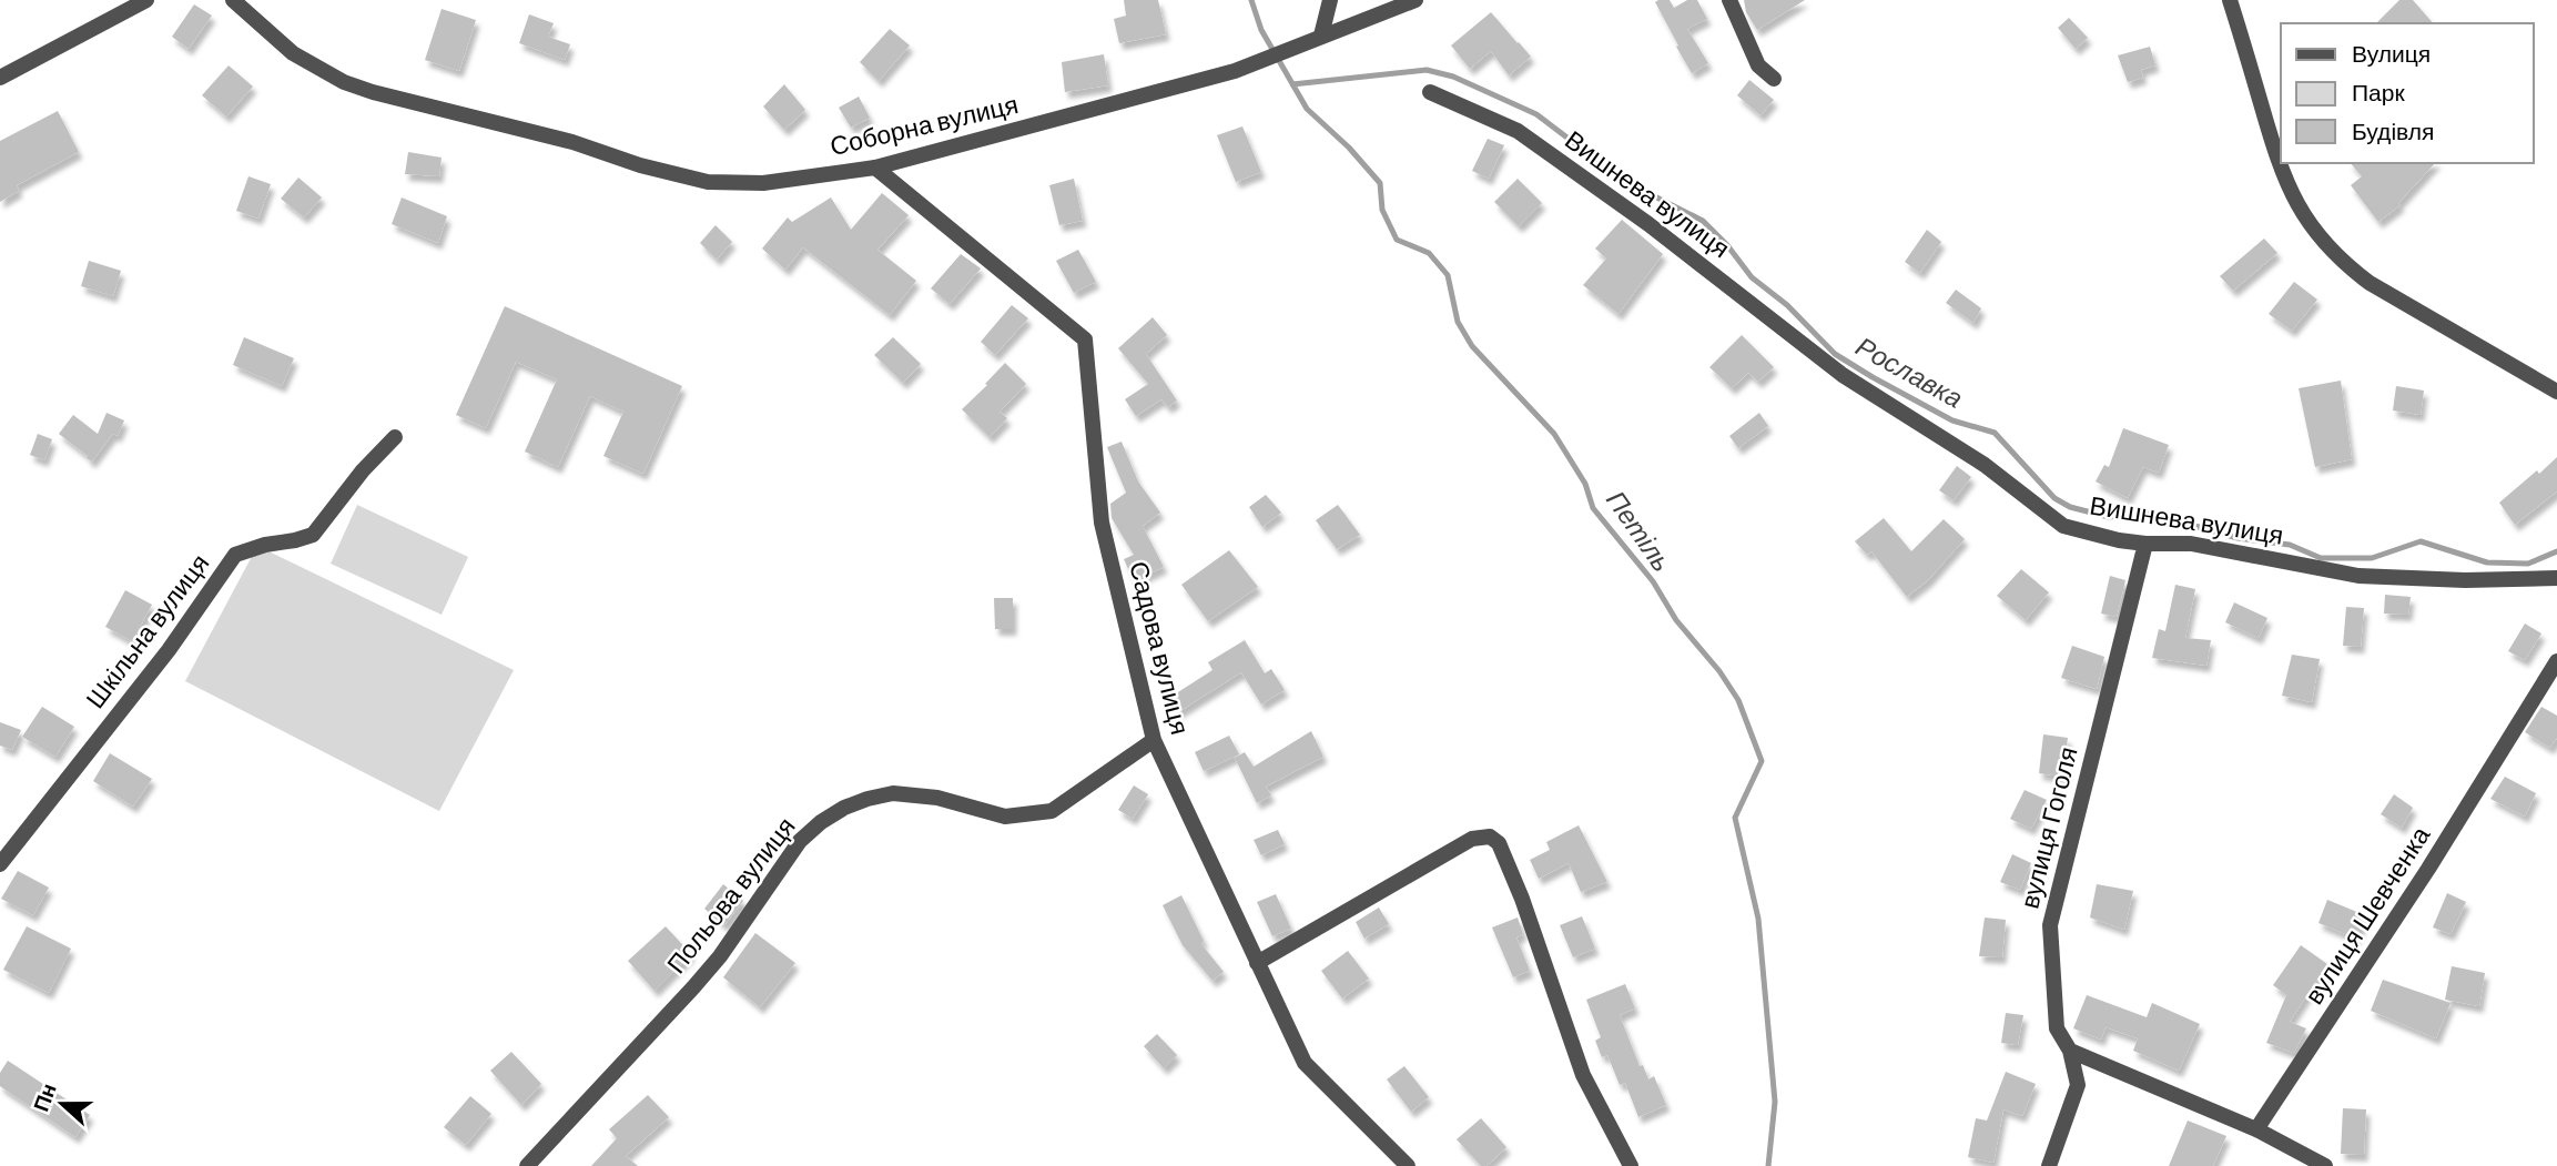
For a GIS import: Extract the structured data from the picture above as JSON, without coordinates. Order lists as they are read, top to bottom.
{
  "streets": {
    "street": [
      "Соборна вулиця",
      "Вишнева вулиця",
      "Шкільна вулиця",
      "Садова вулиця",
      "вулиця Гоголя",
      "Польова вулиця",
      "вулиця Шевченка"
    ]
  },
  "crossings": [
    ["Соборна вулиця", "Садова вулиця"],
    ["Вишнева вулиця", "вулиця Гоголя"],
    ["Садова вулиця", "Польова вулиця"]
  ],
  "water": ["Рославка", "Петіль"],
  "legend": ["Вулиця", "Парк", "Будівля"],
  "north": "left"
}
